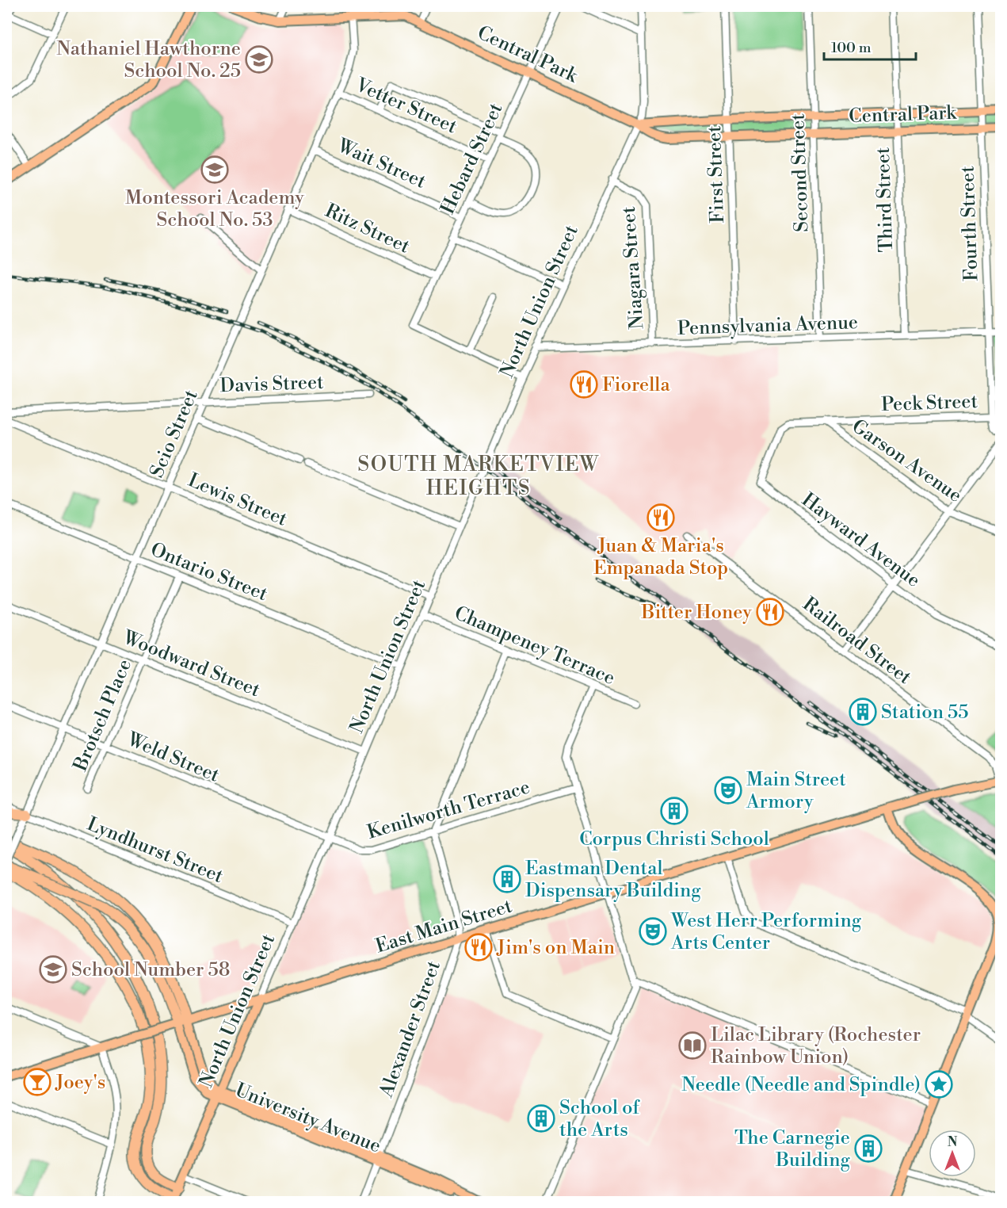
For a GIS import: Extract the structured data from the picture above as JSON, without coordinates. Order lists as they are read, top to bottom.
{
  "streets": {
    "main road": [
      "Central Park",
      "North Union Street",
      "East Main Street",
      "University Avenue"
    ],
    "street": [
      "Vetter Street",
      "Hebard Street",
      "Wait Street",
      "Second Street",
      "First Street",
      "Third Street",
      "Fourth Street",
      "Ritz Street",
      "Niagara Street",
      "Pennsylvania Avenue",
      "Davis Street",
      "Peck Street",
      "Scio Street",
      "Garson Avenue",
      "Lewis Street",
      "Hayward Avenue",
      "Ontario Street",
      "Railroad Street",
      "Champeney Terrace",
      "Woodward Street",
      "Brotsch Place",
      "Weld Street",
      "Kenilworth Terrace",
      "Lyndhurst Street",
      "Alexander Street"
    ]
  },
  "crossings": [
    ["Central Park", "Hebard Street"],
    ["Central Park", "Second Street"],
    ["Central Park", "First Street"],
    ["Central Park", "Third Street"],
    ["Central Park", "Fourth Street"],
    ["Central Park", "North Union Street"],
    ["Central Park", "Scio Street"],
    ["Vetter Street", "Hebard Street"],
    ["Vetter Street", "Scio Street"],
    ["Hebard Street", "Wait Street"],
    ["Hebard Street", "Ritz Street"],
    ["Wait Street", "Scio Street"],
    ["Second Street", "Pennsylvania Avenue"],
    ["First Street", "Pennsylvania Avenue"],
    ["Third Street", "Pennsylvania Avenue"],
    ["Fourth Street", "Pennsylvania Avenue"],
    ["Fourth Street", "Peck Street"],
    ["Ritz Street", "Scio Street"],
    ["Niagara Street", "North Union Street"],
    ["Niagara Street", "Pennsylvania Avenue"],
    ["North Union Street", "Pennsylvania Avenue"],
    ["North Union Street", "Lewis Street"],
    ["North Union Street", "Ontario Street"],
    ["North Union Street", "Champeney Terrace"],
    ["North Union Street", "Woodward Street"],
    ["North Union Street", "Weld Street"],
    ["North Union Street", "Kenilworth Terrace"],
    ["North Union Street", "Lyndhurst Street"],
    ["North Union Street", "East Main Street"],
    ["North Union Street", "University Avenue"],
    ["Davis Street", "Scio Street"],
    ["Peck Street", "Garson Avenue"],
    ["Peck Street", "Hayward Avenue"],
    ["Scio Street", "Lewis Street"],
    ["Scio Street", "Ontario Street"],
    ["Scio Street", "Woodward Street"],
    ["Scio Street", "Weld Street"],
    ["Scio Street", "Lyndhurst Street"],
    ["Ontario Street", "Brotsch Place"],
    ["Railroad Street", "East Main Street"],
    ["Woodward Street", "Brotsch Place"],
    ["Brotsch Place", "Weld Street"],
    ["Weld Street", "Kenilworth Terrace"],
    ["Kenilworth Terrace", "Alexander Street"],
    ["East Main Street", "Alexander Street"],
    ["East Main Street", "University Avenue"],
    ["Alexander Street", "University Avenue"]
  ],
  "districts": ["SOUTH MARKETVIEW HEIGHTS"],
  "places": {
    "school or university": ["Nathaniel Hawthorne School No. 25", "Montessori Academy School No. 53", "School Number 58"],
    "restaurant": [
      "Fiorella",
      "Juan & Maria's Empanada Stop",
      "Bitter Honey",
      "Jim's on Main"
    ],
    "building": [
      "Station 55",
      "Corpus Christi School",
      "Eastman Dental Dispensary Building",
      "School of the Arts",
      "The Carnegie Building"
    ],
    "theatre": ["Main Street Armory", "West Herr Performing Arts Center"],
    "library": ["Lilac Library (Rochester Rainbow Union)"],
    "bar": ["Joey's"],
    "place": ["Needle (Needle and Spindle)"]
  },
  "scale_bar": "100 m",
  "north": "top"
}
